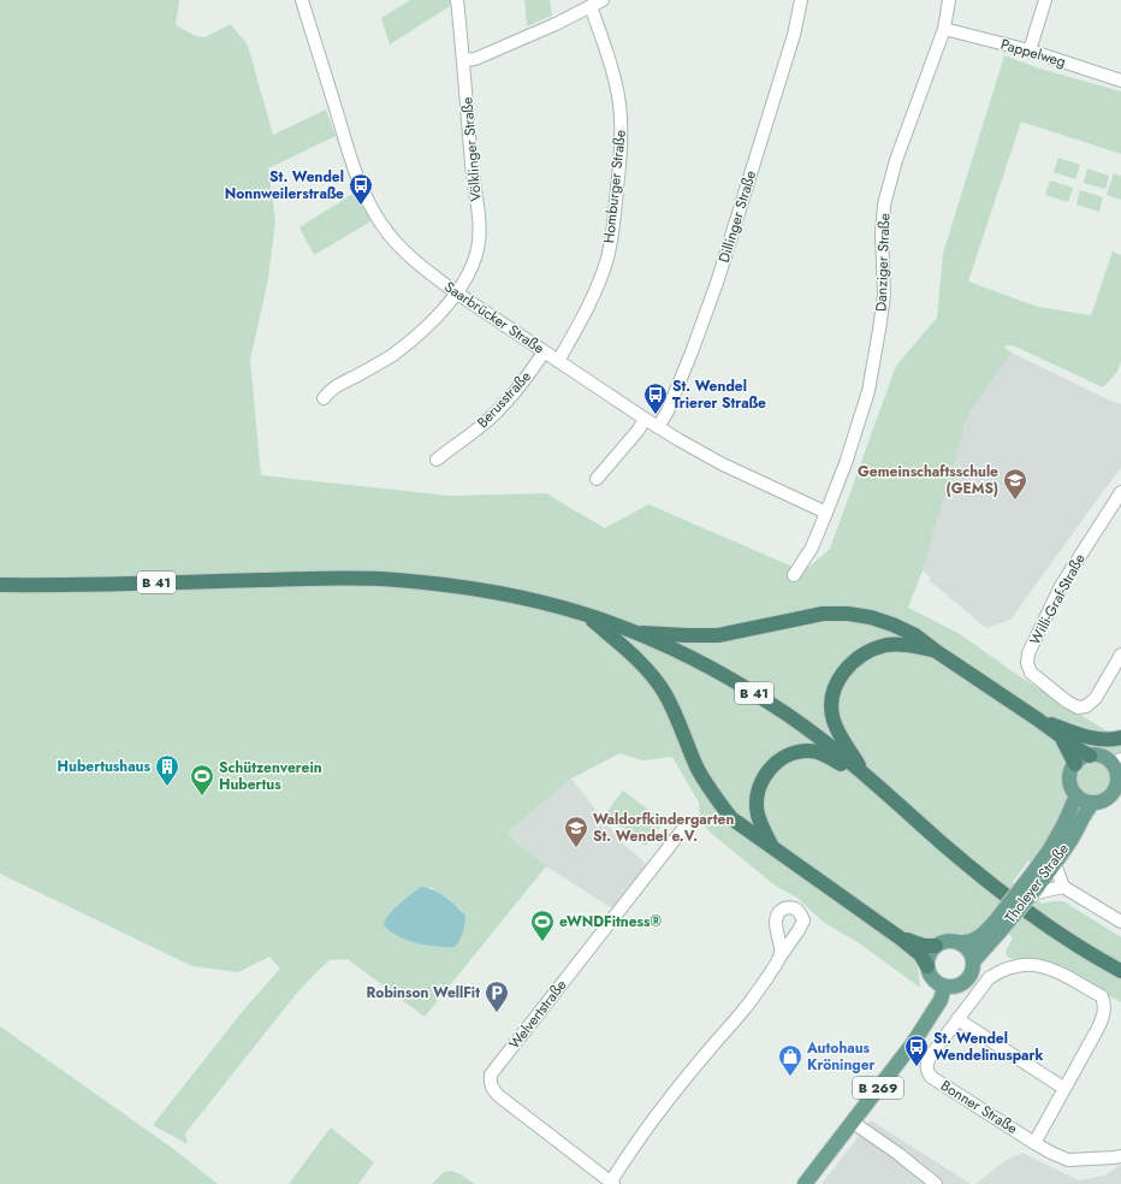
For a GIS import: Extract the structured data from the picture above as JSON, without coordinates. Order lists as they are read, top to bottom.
{
  "streets": {
    "highway": ["B 41"],
    "main road": ["Tholeyer Straße", "B 269"],
    "street": [
      "Pappelweg",
      "Völklinger Straße",
      "Homburger Straße",
      "Dillinger Straße",
      "Danziger Straße",
      "Saarbrücker Straße",
      "Berusstraße",
      "Willi-Graf-Straße",
      "Welvertstraße",
      "Bonner Straße"
    ]
  },
  "crossings": [
    ["Pappelweg", "Danziger Straße"],
    ["Völklinger Straße", "Saarbrücker Straße"],
    ["Homburger Straße", "Saarbrücker Straße"],
    ["Dillinger Straße", "Saarbrücker Straße"],
    ["Danziger Straße", "Saarbrücker Straße"],
    ["Saarbrücker Straße", "Berusstraße"],
    ["Tholeyer Straße", "B 269"]
  ],
  "places": {
    "bus stop": ["St. Wendel Nonnweilerstraße", "St. Wendel Trierer Straße", "St. Wendel Wendelinuspark"],
    "school or university": ["Gemeinschaftsschule (GEMS)", "Waldorfkindergarten St. Wendel e.V."],
    "building": ["Hubertushaus"],
    "sports": ["Schützenverein Hubertus", "eWNDFitness®"],
    "parking": ["Robinson WellFit"],
    "shop": ["Autohaus Kröninger"]
  }
}
